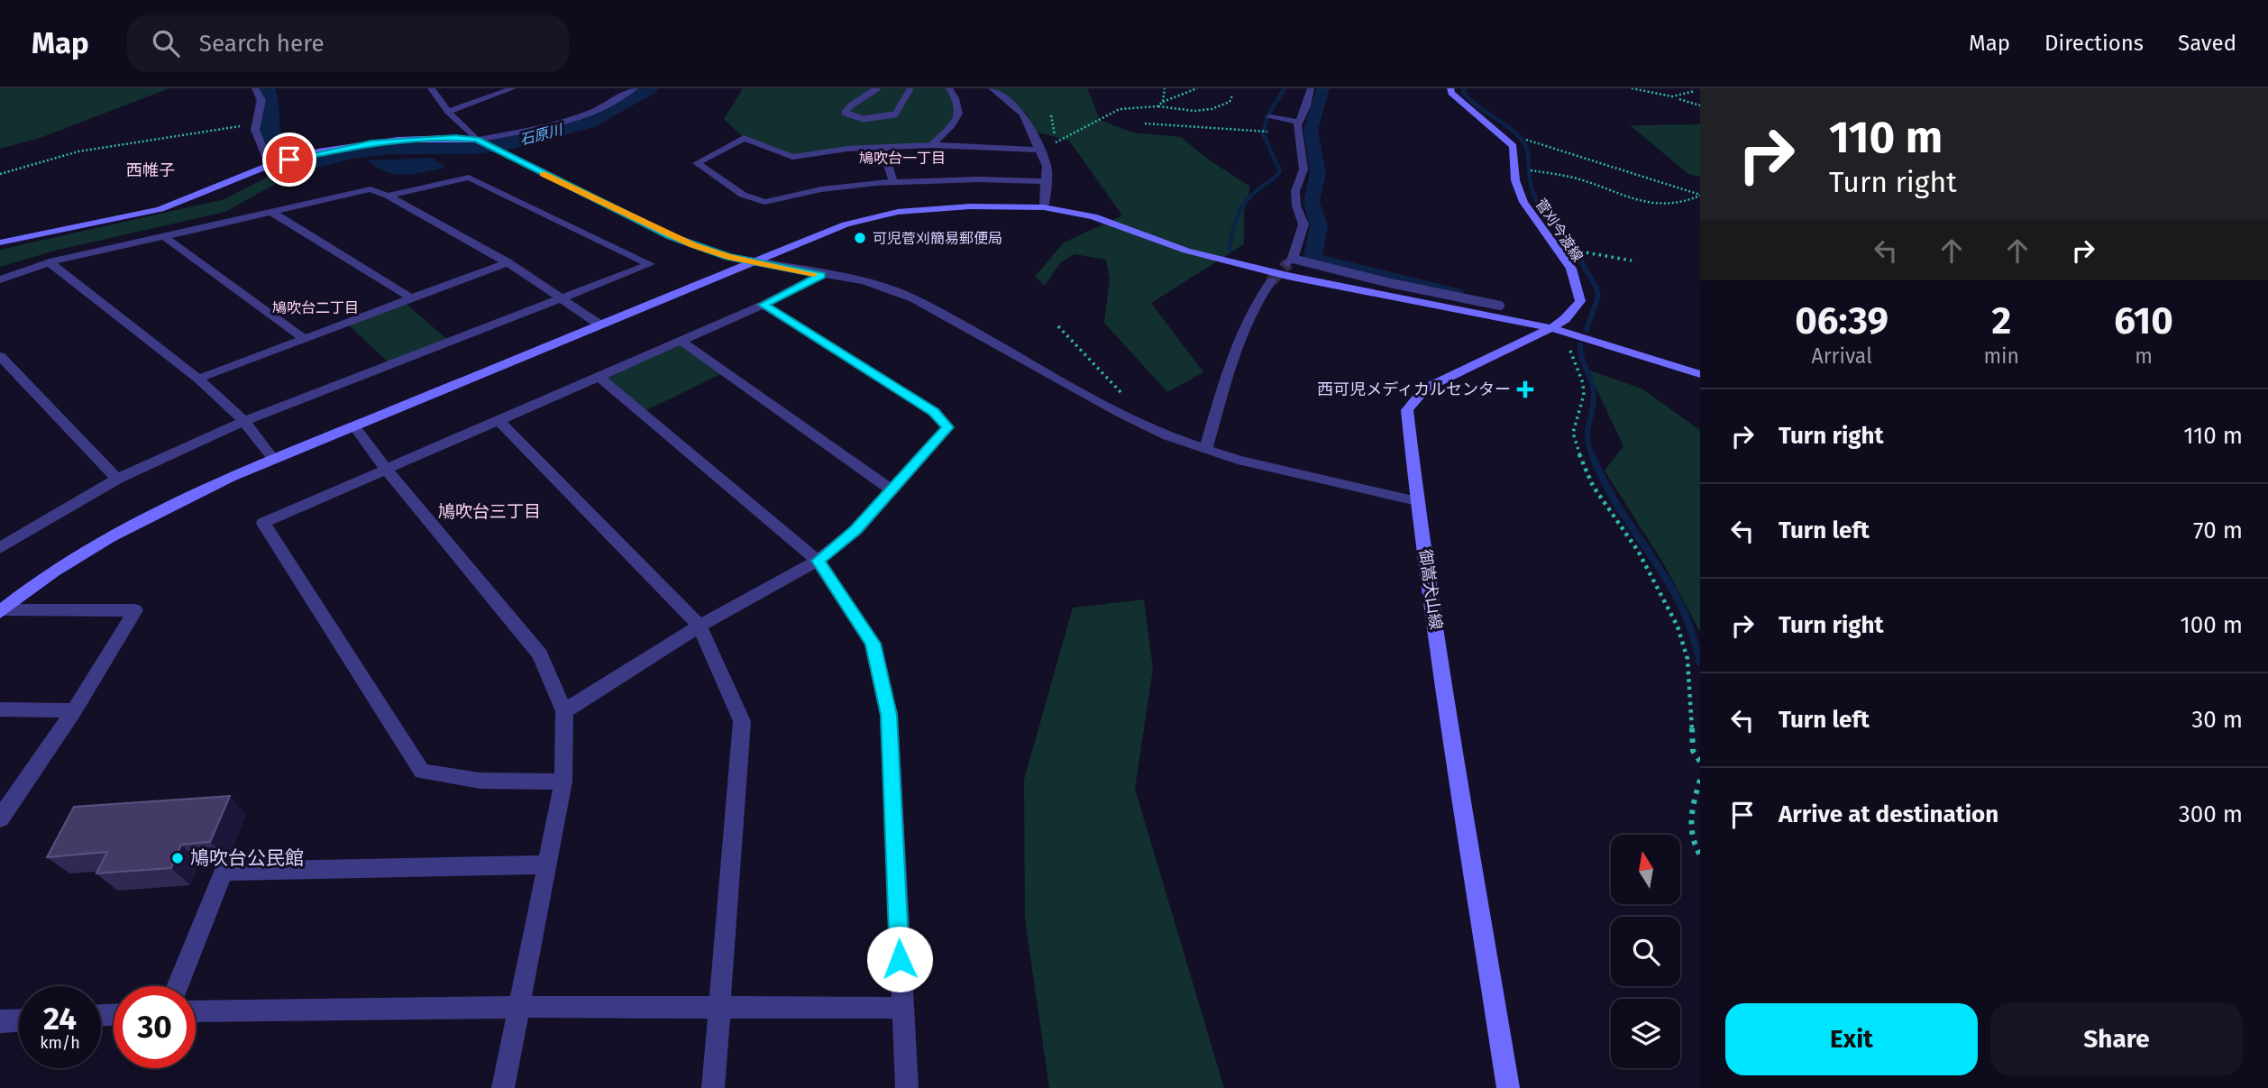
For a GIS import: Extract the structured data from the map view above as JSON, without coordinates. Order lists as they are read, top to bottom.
{
  "streets": {
    "street": ["菅刈今渡線", "御嵩犬山線"]
  },
  "crossings": [
    ["菅刈今渡線", "御嵩犬山線"]
  ],
  "districts": [
    "鳩吹台一丁目",
    "西帷子",
    "鳩吹台二丁目",
    "鳩吹台三丁目"
  ],
  "water": ["石原川"],
  "places": {
    "other": ["可児菅刈簡易郵便局", "鳩吹台公民館"],
    "health": ["西可児メディカルセンター"]
  },
  "north": "top",
  "page": {
    "header": "Map",
    "search": "Search here",
    "nav": ["Map", "Directions", "Saved"],
    "turn": ["110 m", "Turn right"],
    "eta": [
      "06:39",
      "Arrival",
      "2",
      "min",
      "610",
      "m"
    ],
    "list": [
      {
        "name": "Turn right",
        "value": "110 m"
      },
      {
        "name": "Turn left",
        "value": "70 m"
      },
      {
        "name": "Turn right",
        "value": "100 m"
      },
      {
        "name": "Turn left",
        "value": "30 m"
      },
      {
        "name": "Arrive at destination",
        "value": "300 m"
      }
    ],
    "speed": "24 km/h",
    "limit": "30",
    "buttons": ["Exit", "Share"]
  }
}
